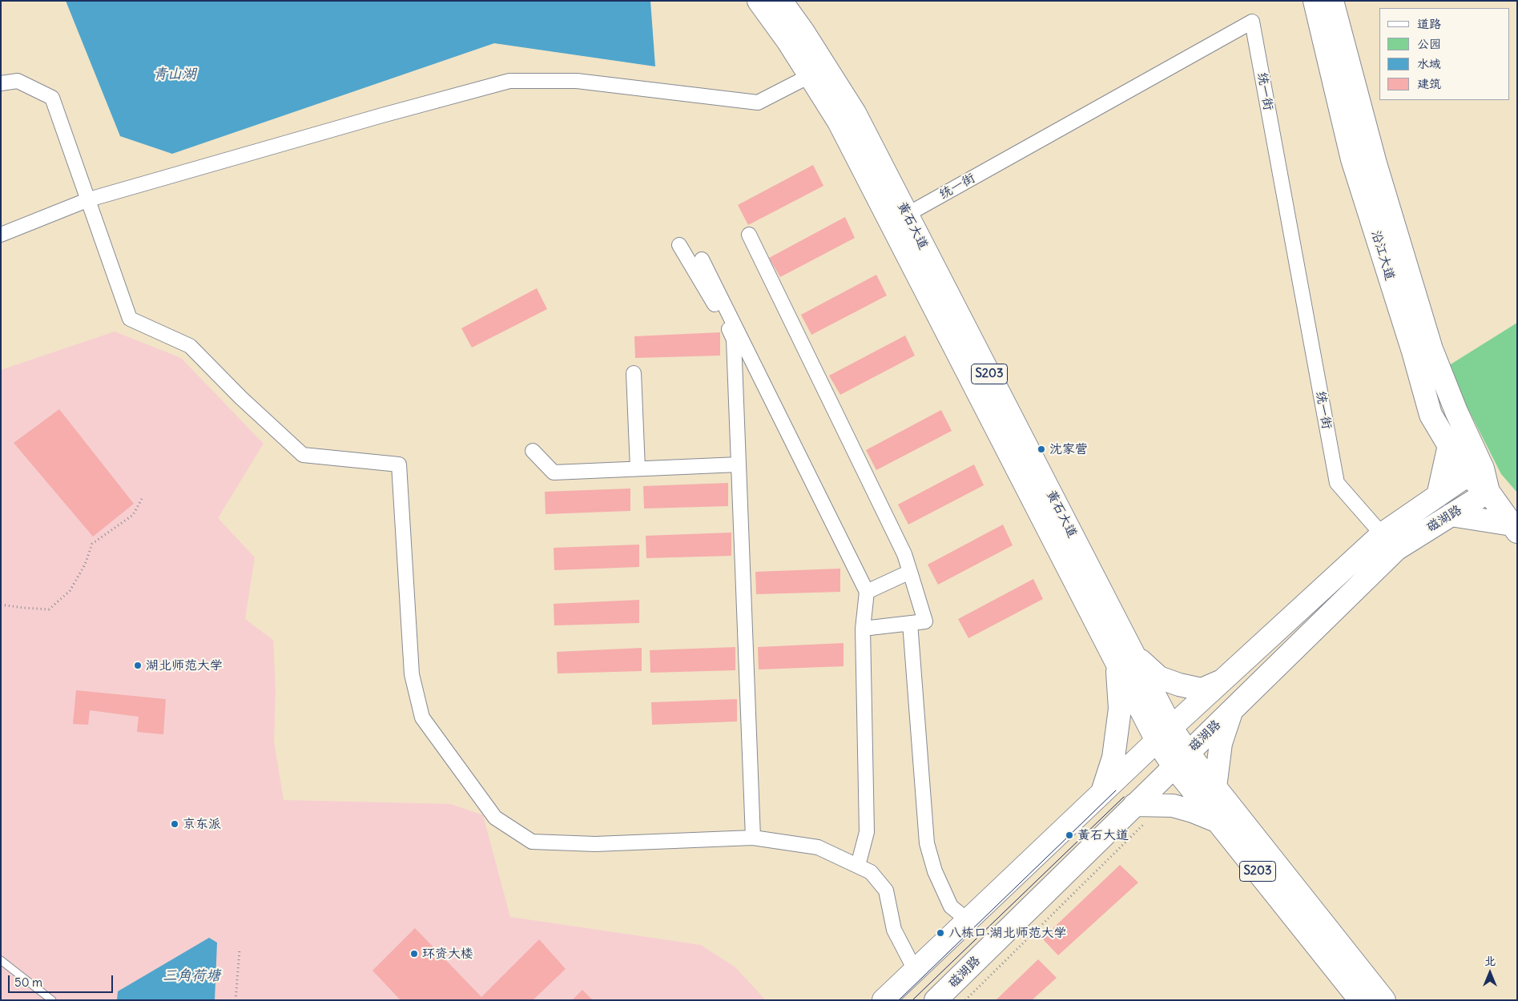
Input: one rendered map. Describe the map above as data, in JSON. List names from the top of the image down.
{
  "streets": {
    "main road": [
      "黄石大道",
      "沿江大道",
      "S203",
      "磁湖路"
    ],
    "street": ["统一街"]
  },
  "crossings": [
    ["统一街", "黄石大道"],
    ["统一街", "磁湖路"],
    ["黄石大道", "磁湖路"],
    ["沿江大道", "磁湖路"]
  ],
  "water": ["青山湖", "三角荷塘"],
  "places": [
    "沈家营",
    "湖北师范大学",
    "京东派",
    "黄石大道",
    "八栋口·湖北师范大学",
    "环资大楼"
  ],
  "legend": [
    "道路",
    "公园",
    "水域",
    "建筑"
  ],
  "scale_bar": "50 m",
  "north": "top"
}
